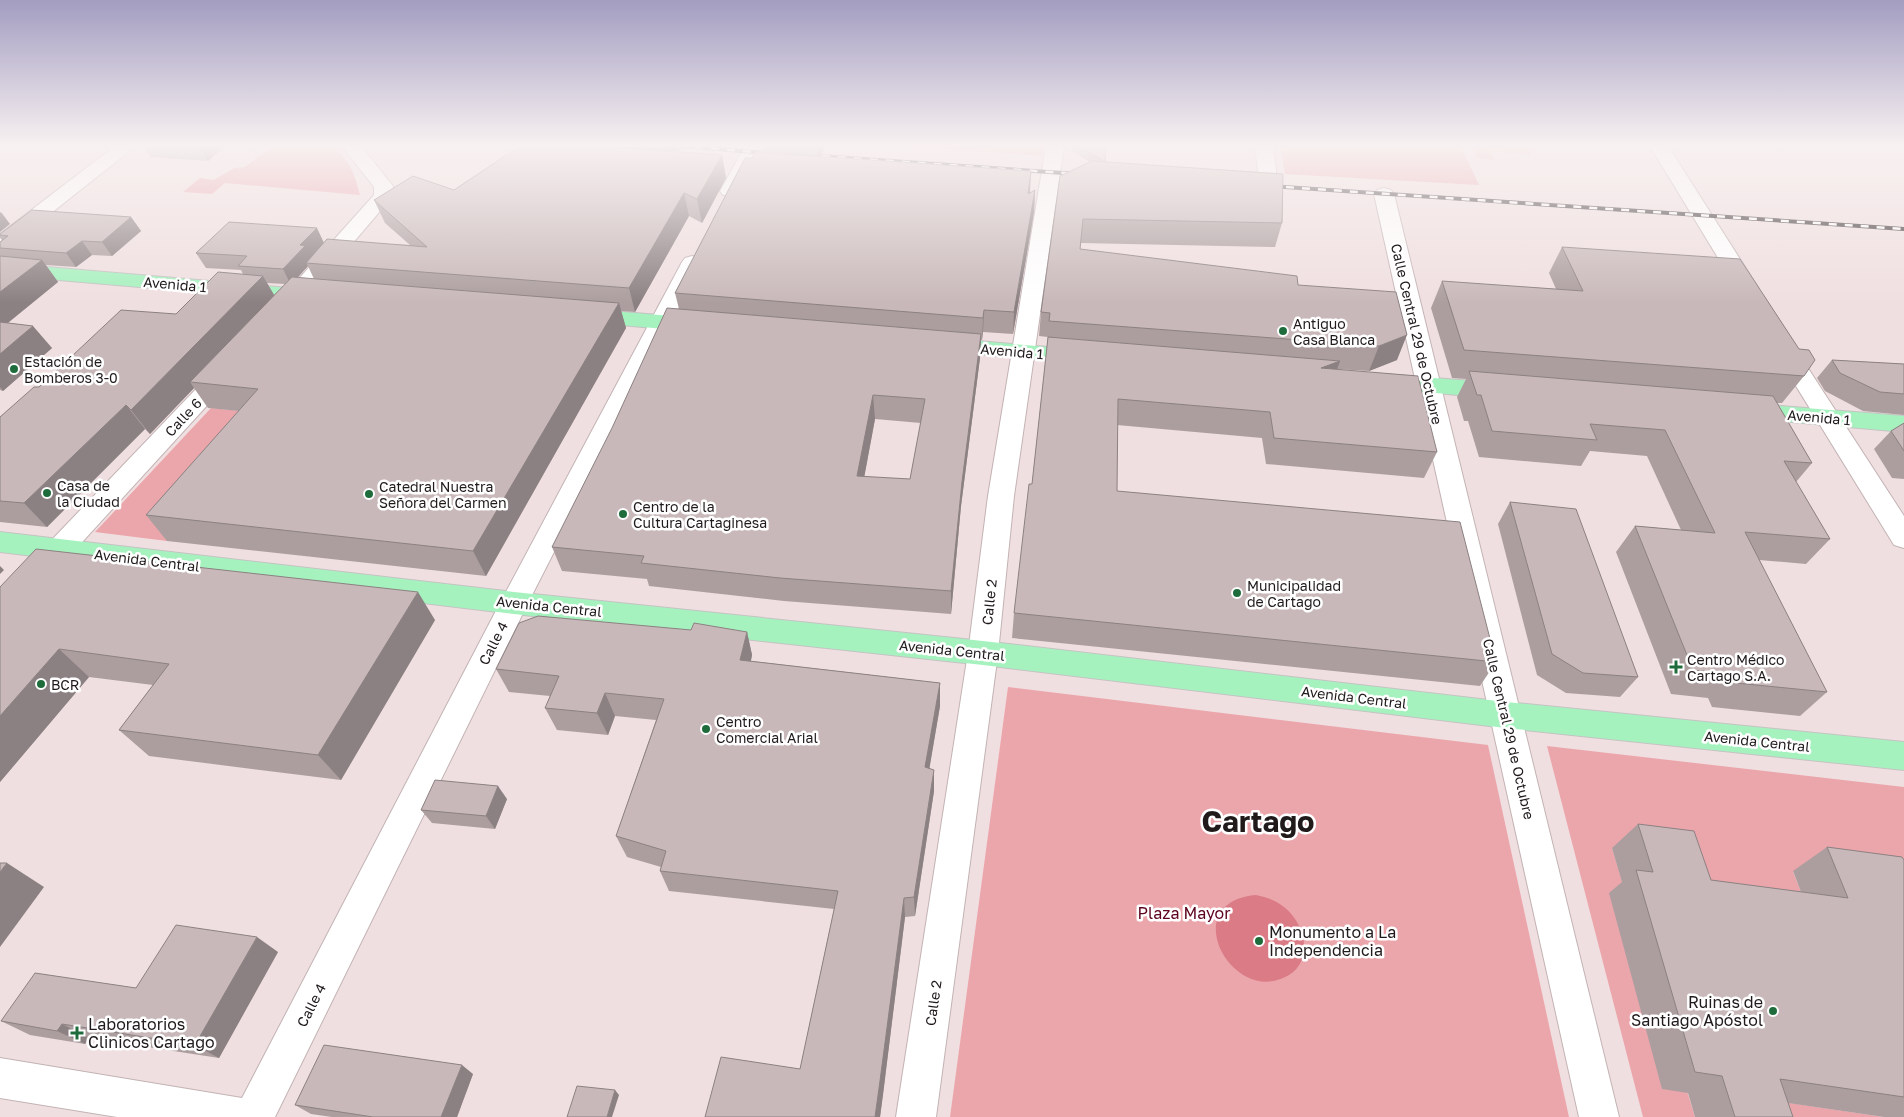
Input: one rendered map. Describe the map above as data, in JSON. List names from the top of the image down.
{
  "streets": {
    "main road": ["Avenida 1", "Avenida Central"],
    "street": [
      "Calle Central 29 de Octubre",
      "Calle 6",
      "Calle 2",
      "Calle 4"
    ]
  },
  "crossings": [
    ["Avenida 1", "Calle 2"],
    ["Calle Central 29 de Octubre", "Avenida Central"],
    ["Calle 6", "Avenida Central"],
    ["Avenida Central", "Calle 2"],
    ["Avenida Central", "Calle 4"]
  ],
  "districts": ["Cartago"],
  "parks": ["Plaza Mayor"],
  "places": {
    "other": [
      "Antiguo Casa Blanca",
      "Estación de Bomberos 3-0",
      "Casa de la Ciudad",
      "Catedral Nuestra Señora del Carmen",
      "Centro de la Cultura Cartaginesa",
      "Municipalidad de Cartago",
      "BCR",
      "Centro Comercial Arial",
      "Monumento a La Independencia",
      "Ruinas de Santiago Apóstol"
    ],
    "health": ["Centro Médico Cartago S.A.", "Laboratorios Clinicos Cartago"]
  }
}
